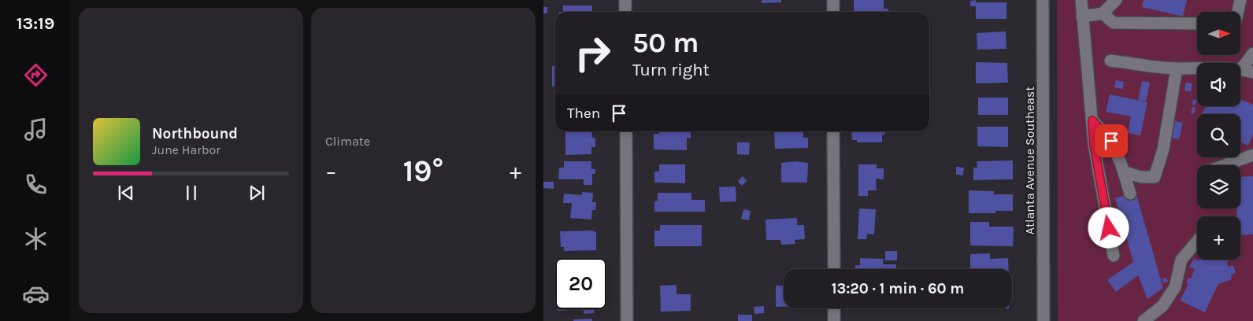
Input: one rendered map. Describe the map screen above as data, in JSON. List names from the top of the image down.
{
  "streets": {
    "street": ["Atlanta Avenue Southeast"]
  },
  "north": "right",
  "page": {
    "tabs": "13:19",
    "tile": "Climate",
    "map_buttons": "+",
    "turn": ["50 m", "Turn right"],
    "then": "Then",
    "song": ["Northbound", "June Harbor"],
    "heat": ["−", "19°", "+"],
    "limit": "20",
    "trip": "13:20 · 1 min · 60 m"
  }
}
